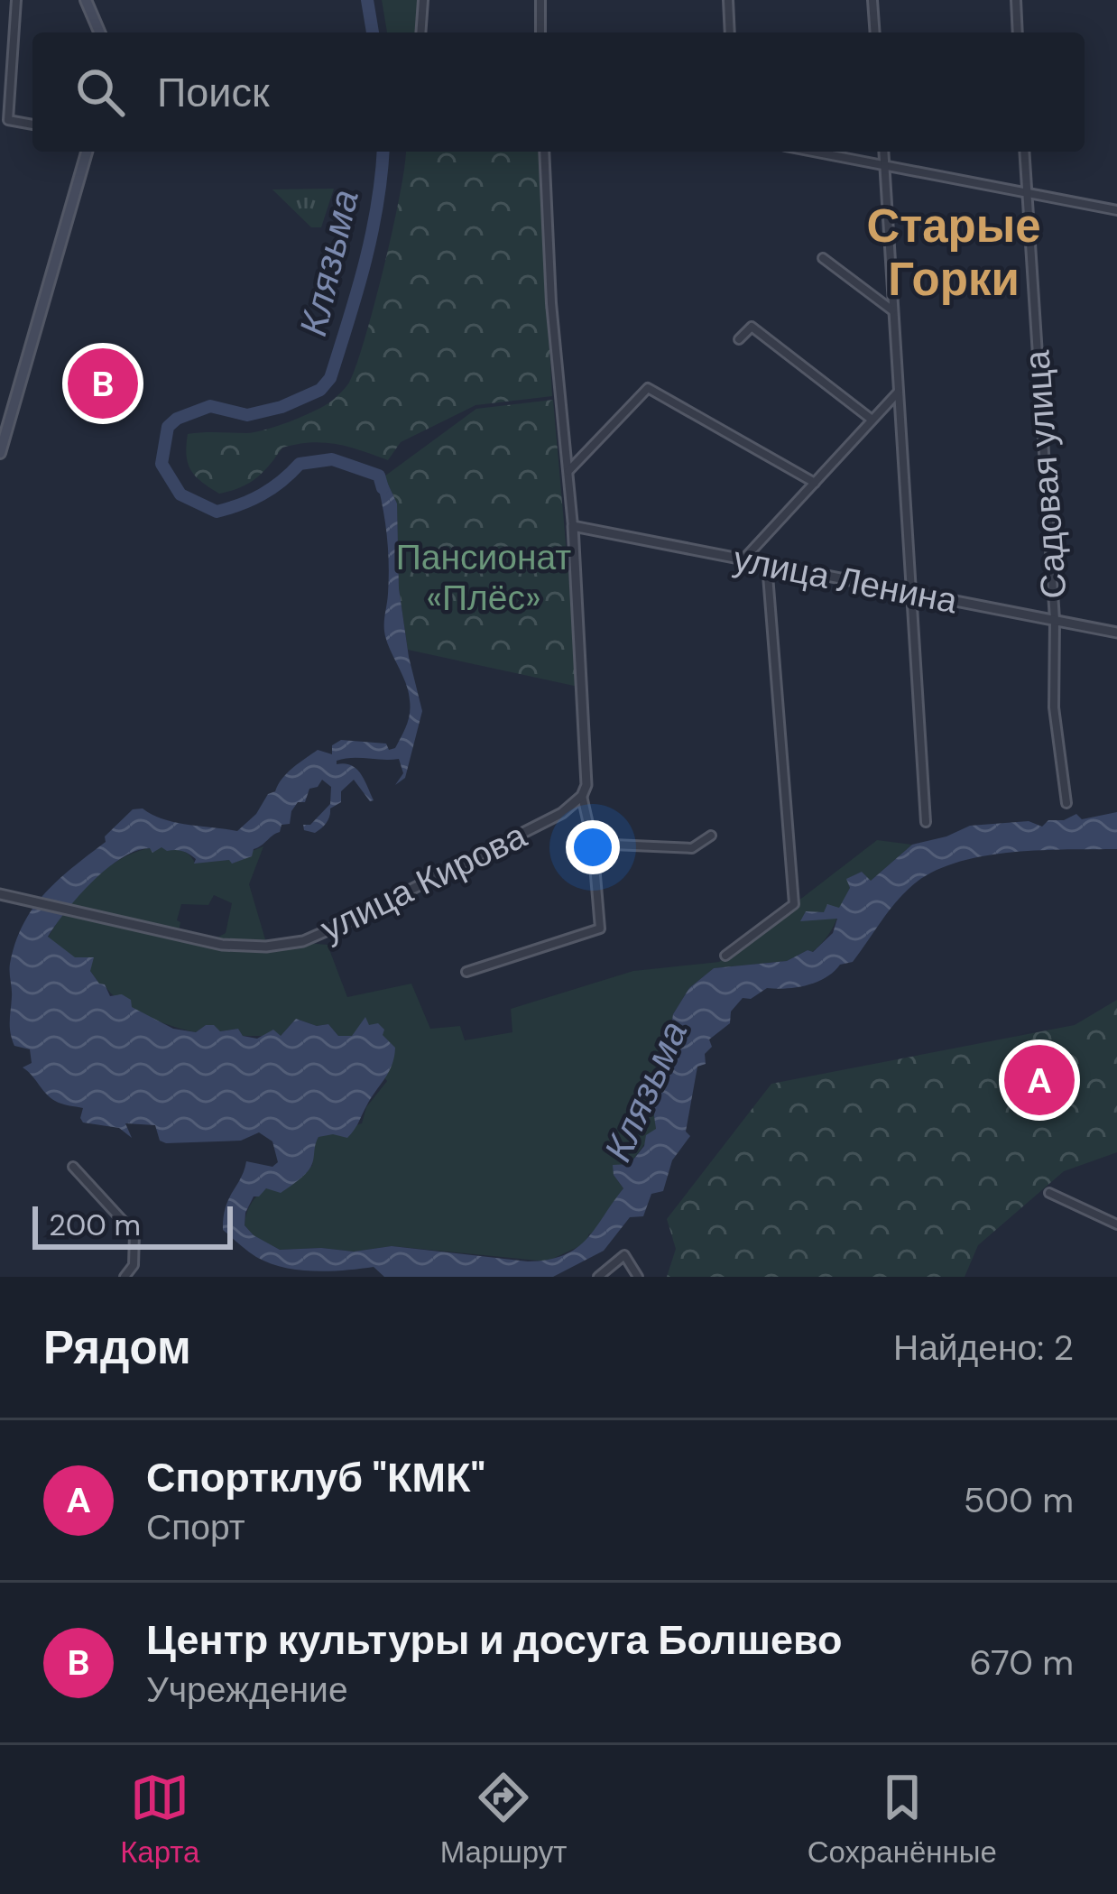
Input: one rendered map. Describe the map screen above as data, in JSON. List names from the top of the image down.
{
  "streets": {
    "street": ["Садовая улица", "улица Ленина", "улица Кирова"]
  },
  "crossings": [
    ["Садовая улица", "улица Ленина"]
  ],
  "districts": ["Старые Горки"],
  "water": ["Клязьма"],
  "parks": ["Пансионат «Плёс»"],
  "scale_bar": "200 m",
  "page": {
    "search": "Поиск",
    "pins": ["B", "A"],
    "scale": "200 m",
    "heading": ["Рядом", "Найдено: 2"],
    "list": [
      {
        "mark": "A",
        "name": "Спортклуб \"КМК\"",
        "note": "Спорт",
        "value": "500 m"
      },
      {
        "mark": "B",
        "name": "Центр культуры и досуга Болшево",
        "note": "Учреждение",
        "value": "670 m"
      }
    ],
    "nav": ["Карта", "Маршрут", "Сохранённые"]
  }
}
